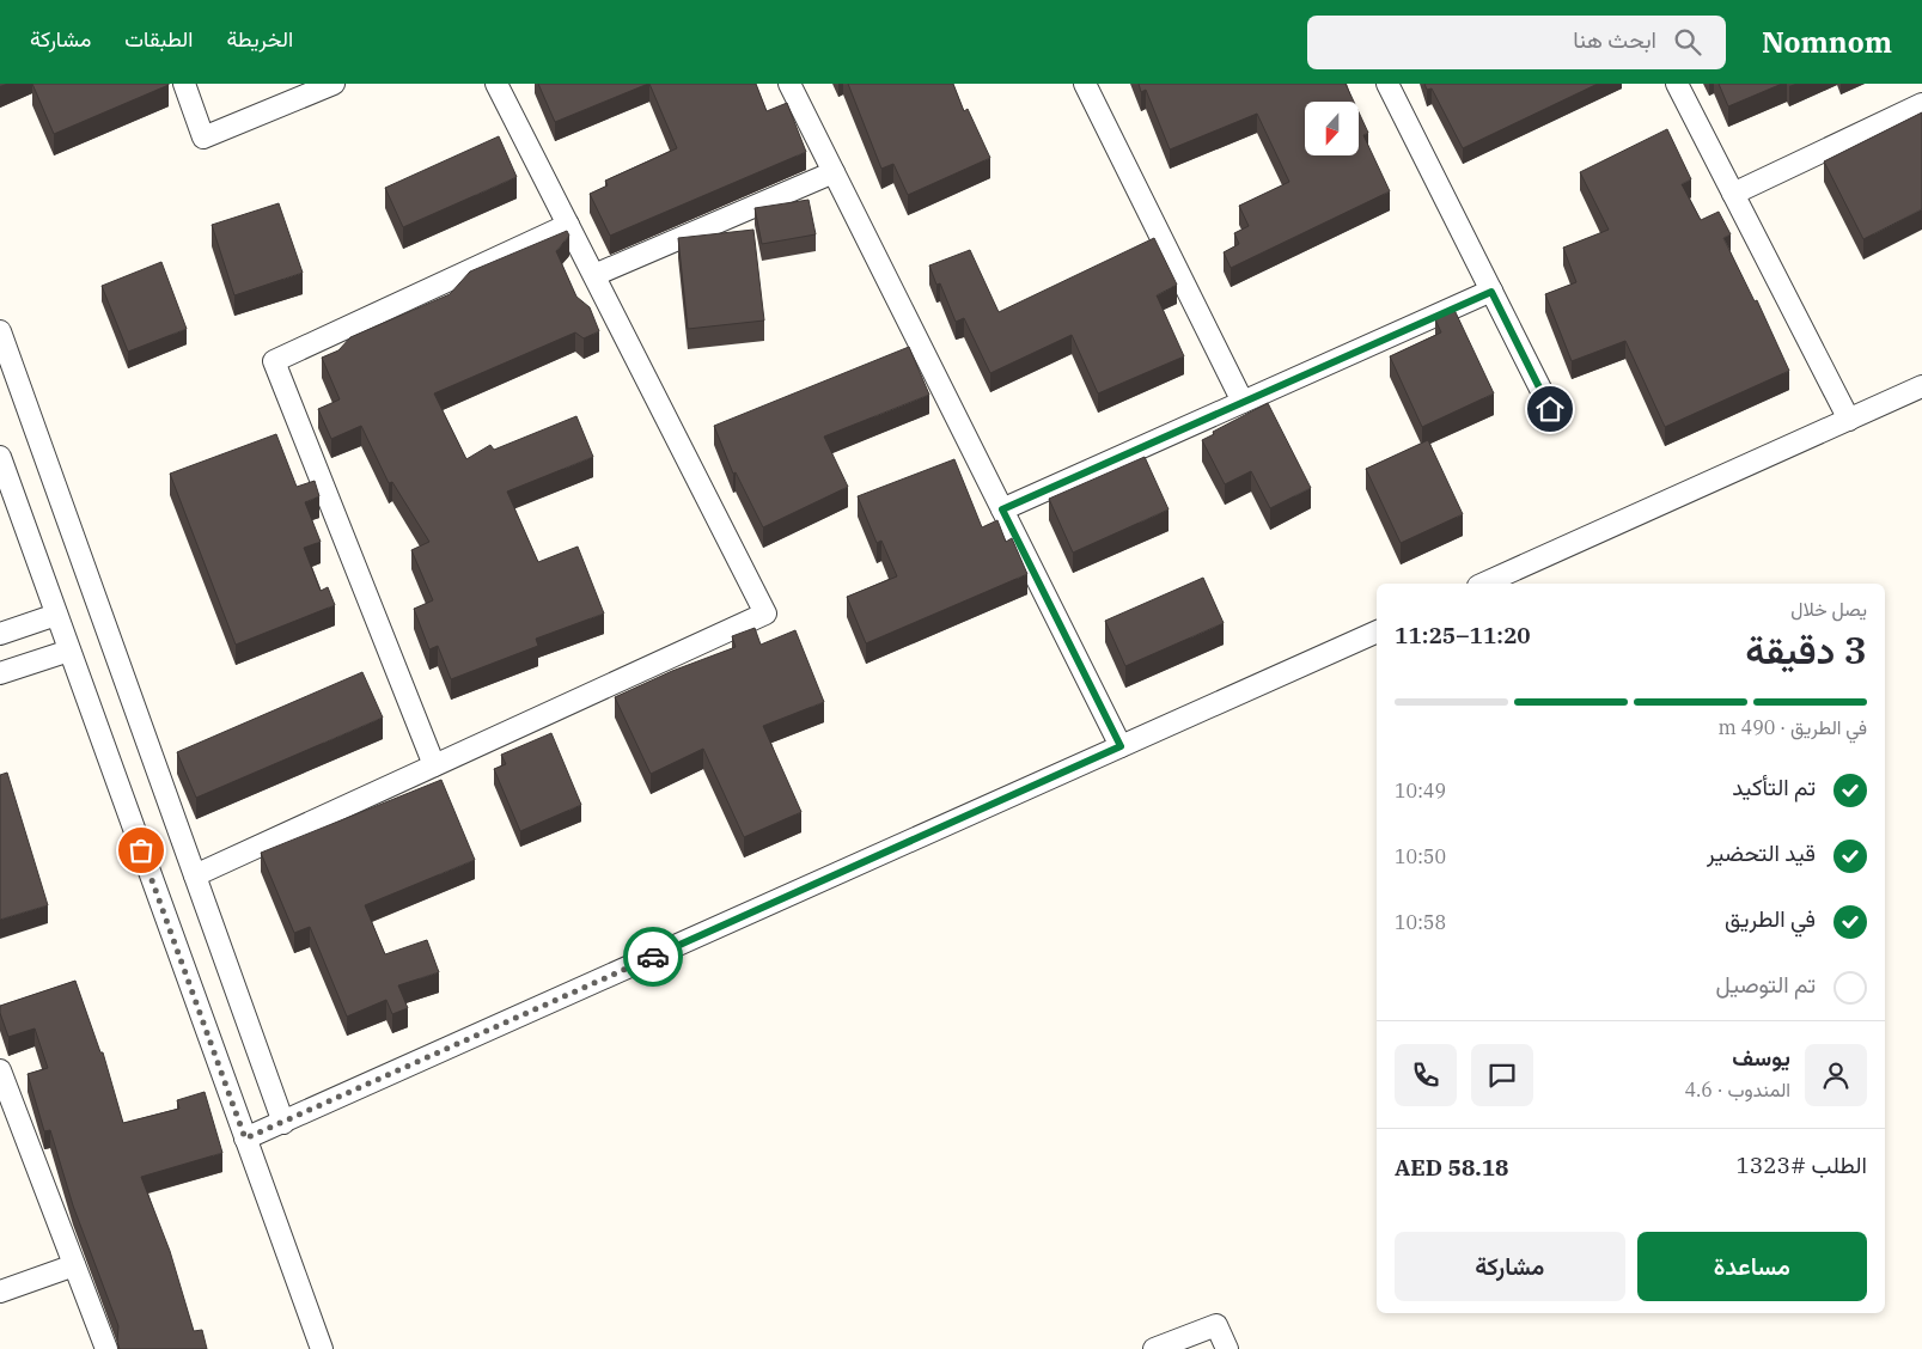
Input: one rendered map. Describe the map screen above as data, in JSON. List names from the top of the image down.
{
  "north": "bottom",
  "page": {
    "header": "Nomnom",
    "search": "ابحث هنا",
    "nav": ["الخريطة", "الطبقات", "مشاركة"],
    "heading": ["3 دقيقة", "يصل خلال", "11:20–11:25"],
    "panel": [
      "يوسف",
      "المندوب · 4.6",
      "الطلب #1323",
      "AED 58.18"
    ],
    "bar": "في الطريق · 490 m",
    "list": [
      ["تم التأكيد", "10:49"],
      ["قيد التحضير", "10:50"],
      ["في الطريق", "10:58"],
      "تم التوصيل"
    ],
    "buttons": ["مساعدة", "مشاركة"]
  }
}
